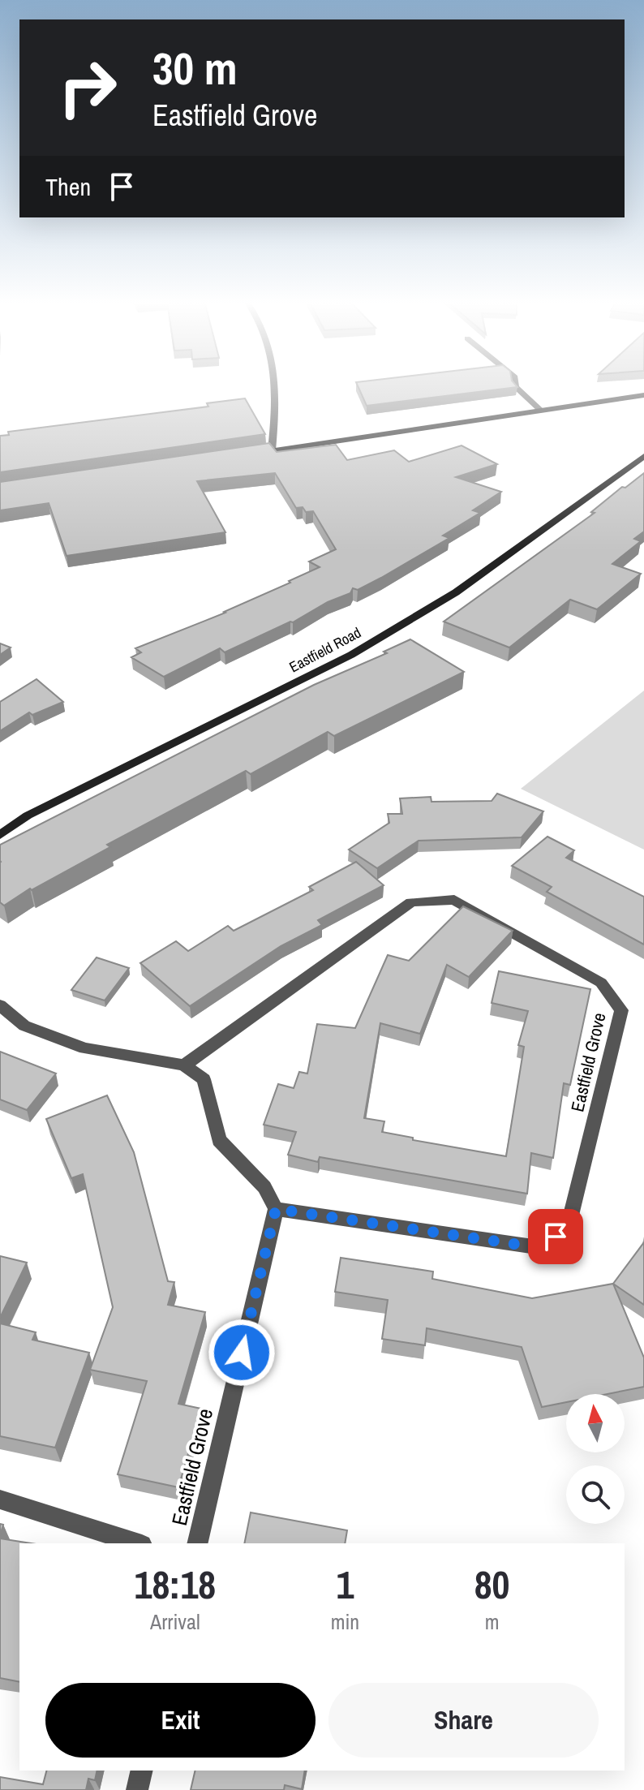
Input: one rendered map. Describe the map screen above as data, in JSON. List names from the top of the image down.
{
  "streets": {
    "street": ["Eastfield Road", "Eastfield Grove"]
  },
  "north": "top",
  "page": {
    "turn": ["30 m", "Eastfield Grove"],
    "then": "Then",
    "eta": [
      "18:18",
      "Arrival",
      "1",
      "min",
      "80",
      "m"
    ],
    "buttons": ["Exit", "Share"]
  }
}
